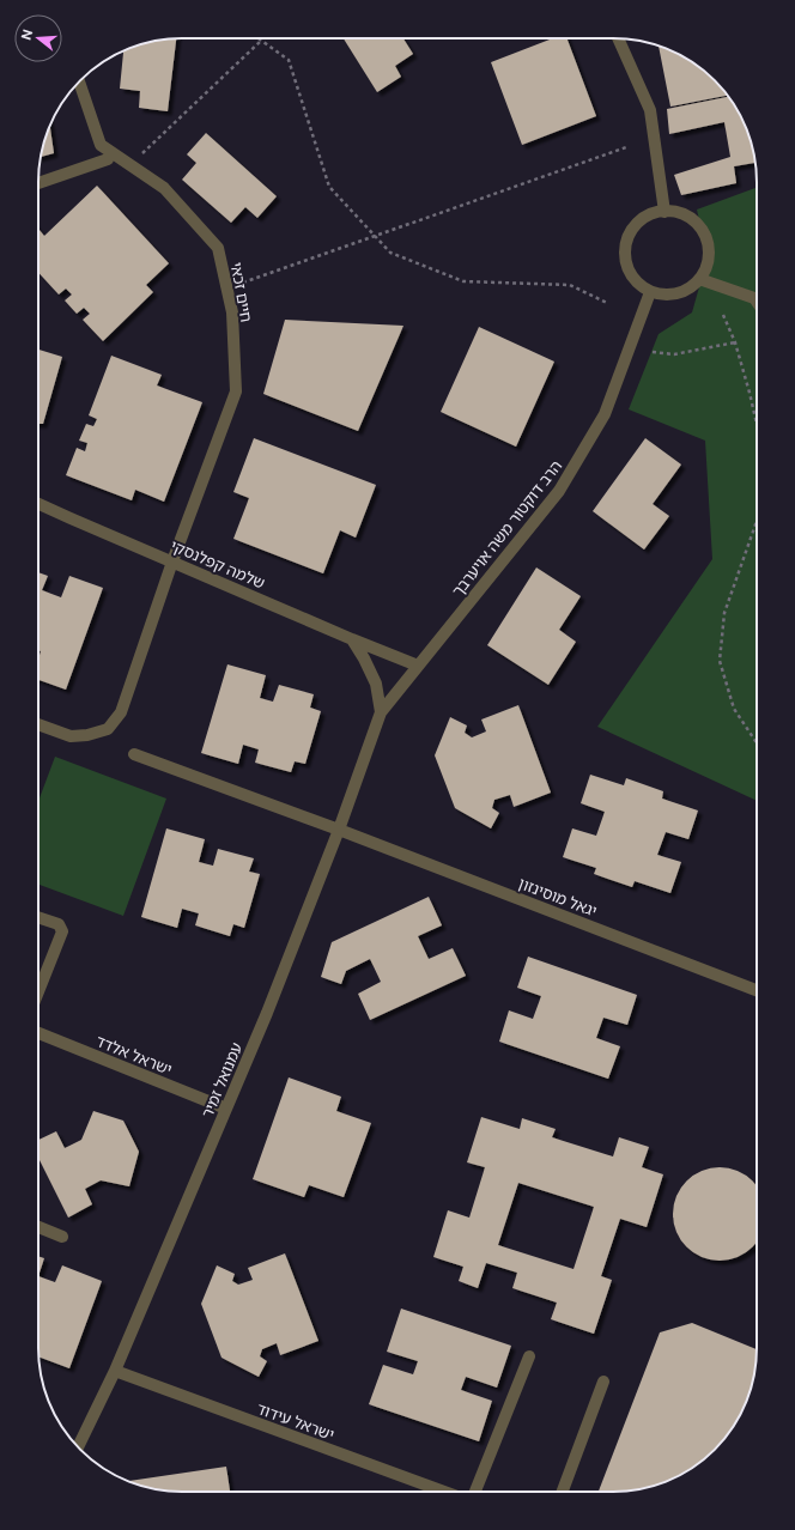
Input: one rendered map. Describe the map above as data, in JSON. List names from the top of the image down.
{
  "streets": {
    "street": [
      "חיים זכאי",
      "הרב דוקטור משה אויערבך",
      "שלמה קפלנסקי",
      "יגאל מוסינזון",
      "ישראל אלדד",
      "עמנואל זמיר",
      "ישראל עידוד"
    ]
  },
  "crossings": [
    ["חיים זכאי", "שלמה קפלנסקי"],
    ["הרב דוקטור משה אויערבך", "שלמה קפלנסקי"],
    ["הרב דוקטור משה אויערבך", "עמנואל זמיר"],
    ["יגאל מוסינזון", "עמנואל זמיר"],
    ["ישראל אלדד", "עמנואל זמיר"],
    ["עמנואל זמיר", "ישראל עידוד"]
  ],
  "north": "left"
}
